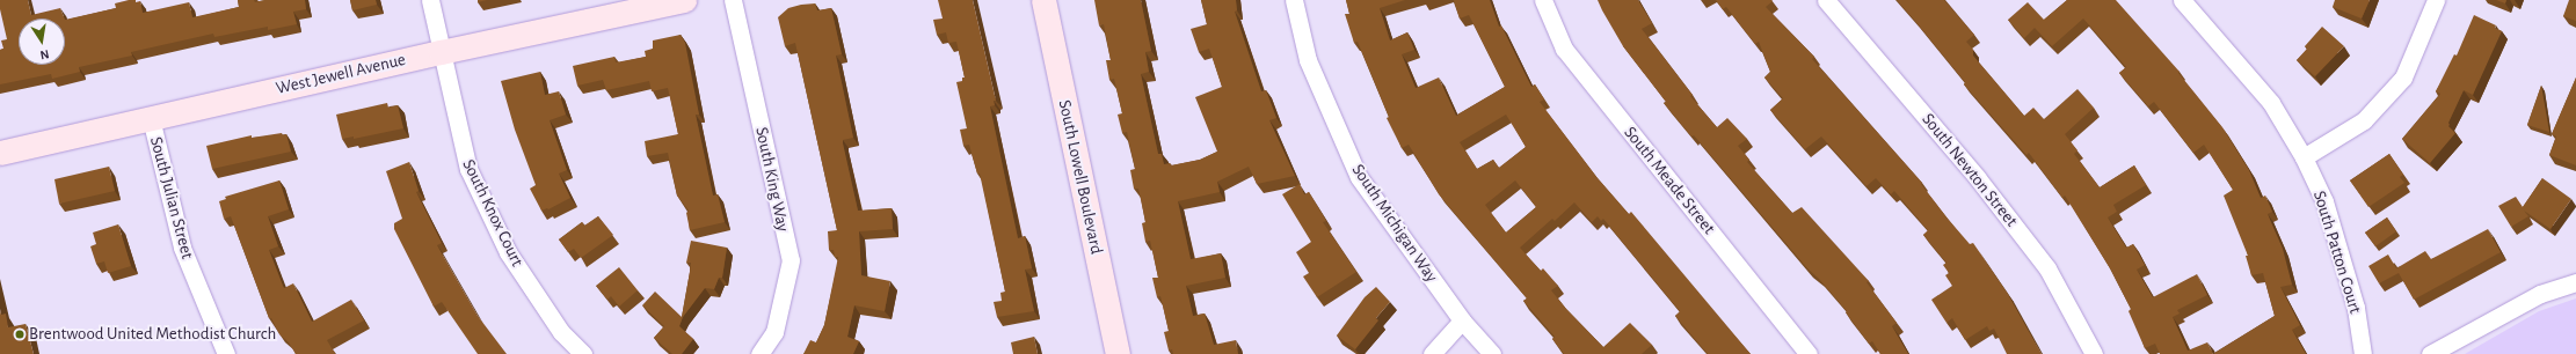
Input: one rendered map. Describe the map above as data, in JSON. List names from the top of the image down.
{
  "streets": {
    "main road": ["West Jewell Avenue", "South Lowell Boulevard"],
    "street": [
      "South Newton Street",
      "South King Way",
      "South Meade Street",
      "South Julian Street",
      "South Knox Court",
      "South Michigan Way",
      "South Patton Court"
    ]
  },
  "crossings": [
    ["West Jewell Avenue", "South Julian Street"],
    ["West Jewell Avenue", "South Knox Court"]
  ],
  "places": ["Brentwood United Methodist Church"],
  "north": "bottom"
}
